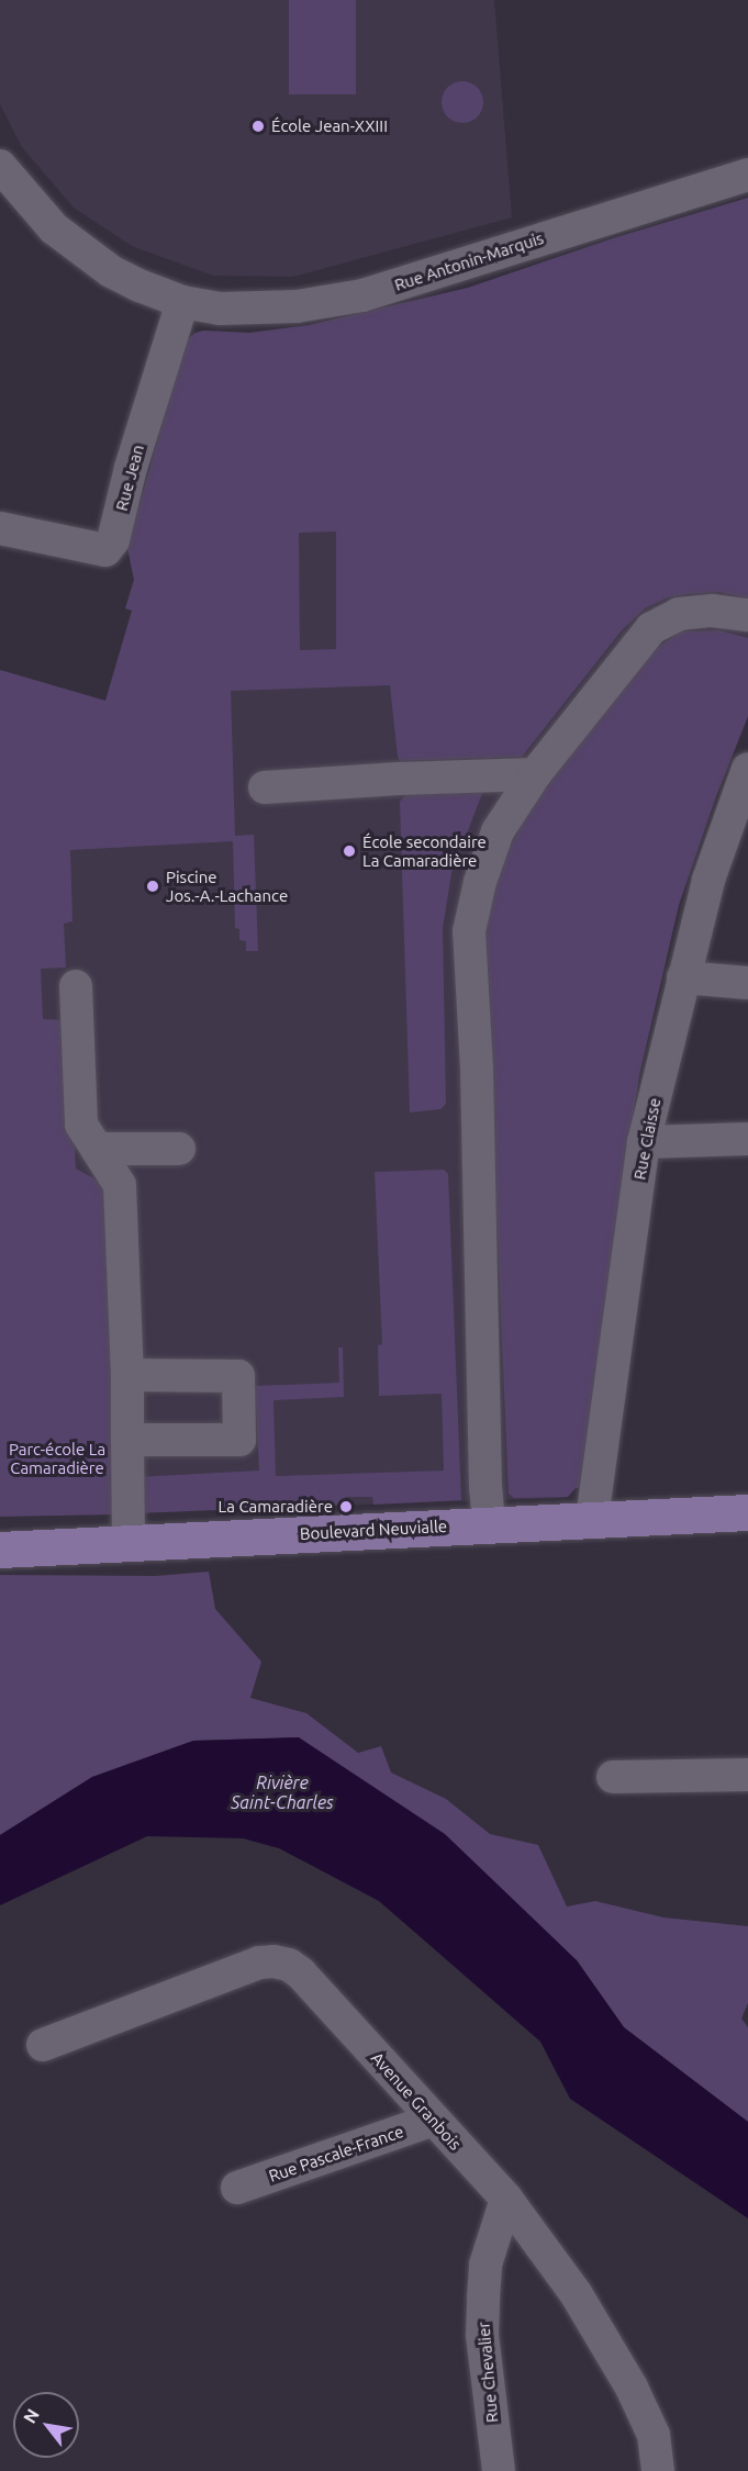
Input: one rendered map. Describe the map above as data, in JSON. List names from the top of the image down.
{
  "streets": {
    "main road": ["Boulevard Neuvialle"],
    "street": [
      "Rue Antonin-Marquis",
      "Rue Jean",
      "Rue Claisse",
      "Avenue Granbois",
      "Rue Pascale-France",
      "Rue Chevalier"
    ]
  },
  "crossings": [
    ["Rue Antonin-Marquis", "Rue Jean"],
    ["Rue Claisse", "Boulevard Neuvialle"],
    ["Avenue Granbois", "Rue Pascale-France"],
    ["Avenue Granbois", "Rue Chevalier"]
  ],
  "water": ["Rivière Saint-Charles"],
  "parks": ["Parc-école La Camaradière"],
  "places": [
    "École Jean-XXIII",
    "École secondaire La Camaradière",
    "Piscine Jos.-A.-Lachance",
    "La Camaradière"
  ],
  "north": "top left"
}
